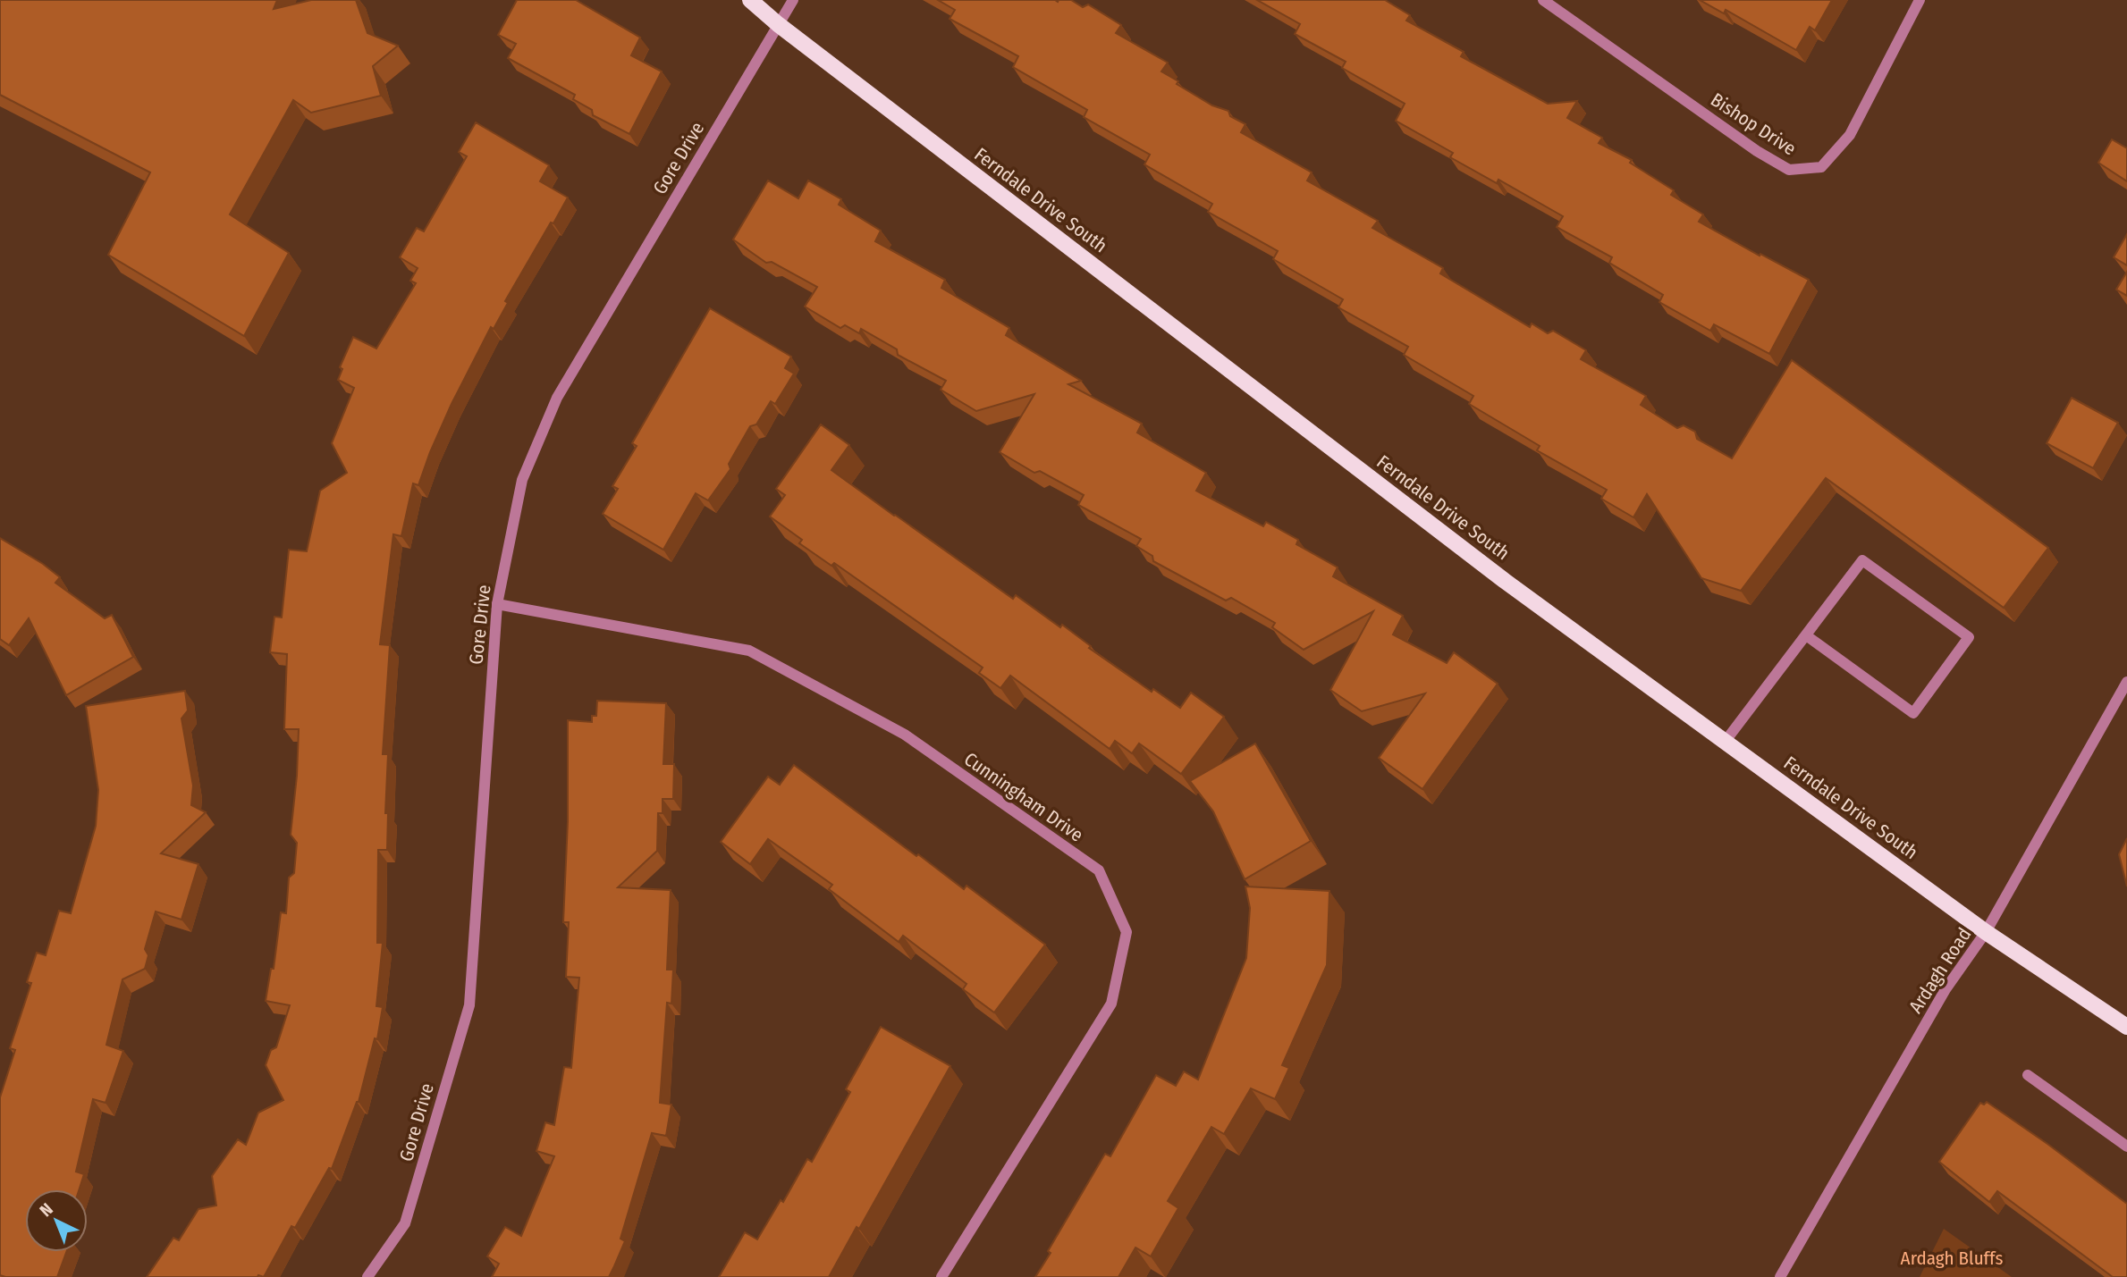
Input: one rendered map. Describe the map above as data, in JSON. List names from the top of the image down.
{
  "streets": {
    "main road": ["Ferndale Drive South"],
    "street": [
      "Bishop Drive",
      "Gore Drive",
      "Cunningham Drive",
      "Ardagh Road"
    ]
  },
  "crossings": [
    ["Gore Drive", "Ferndale Drive South"],
    ["Gore Drive", "Cunningham Drive"],
    ["Ferndale Drive South", "Ardagh Road"]
  ],
  "parks": ["Ardagh Bluffs"],
  "north": "top left"
}
